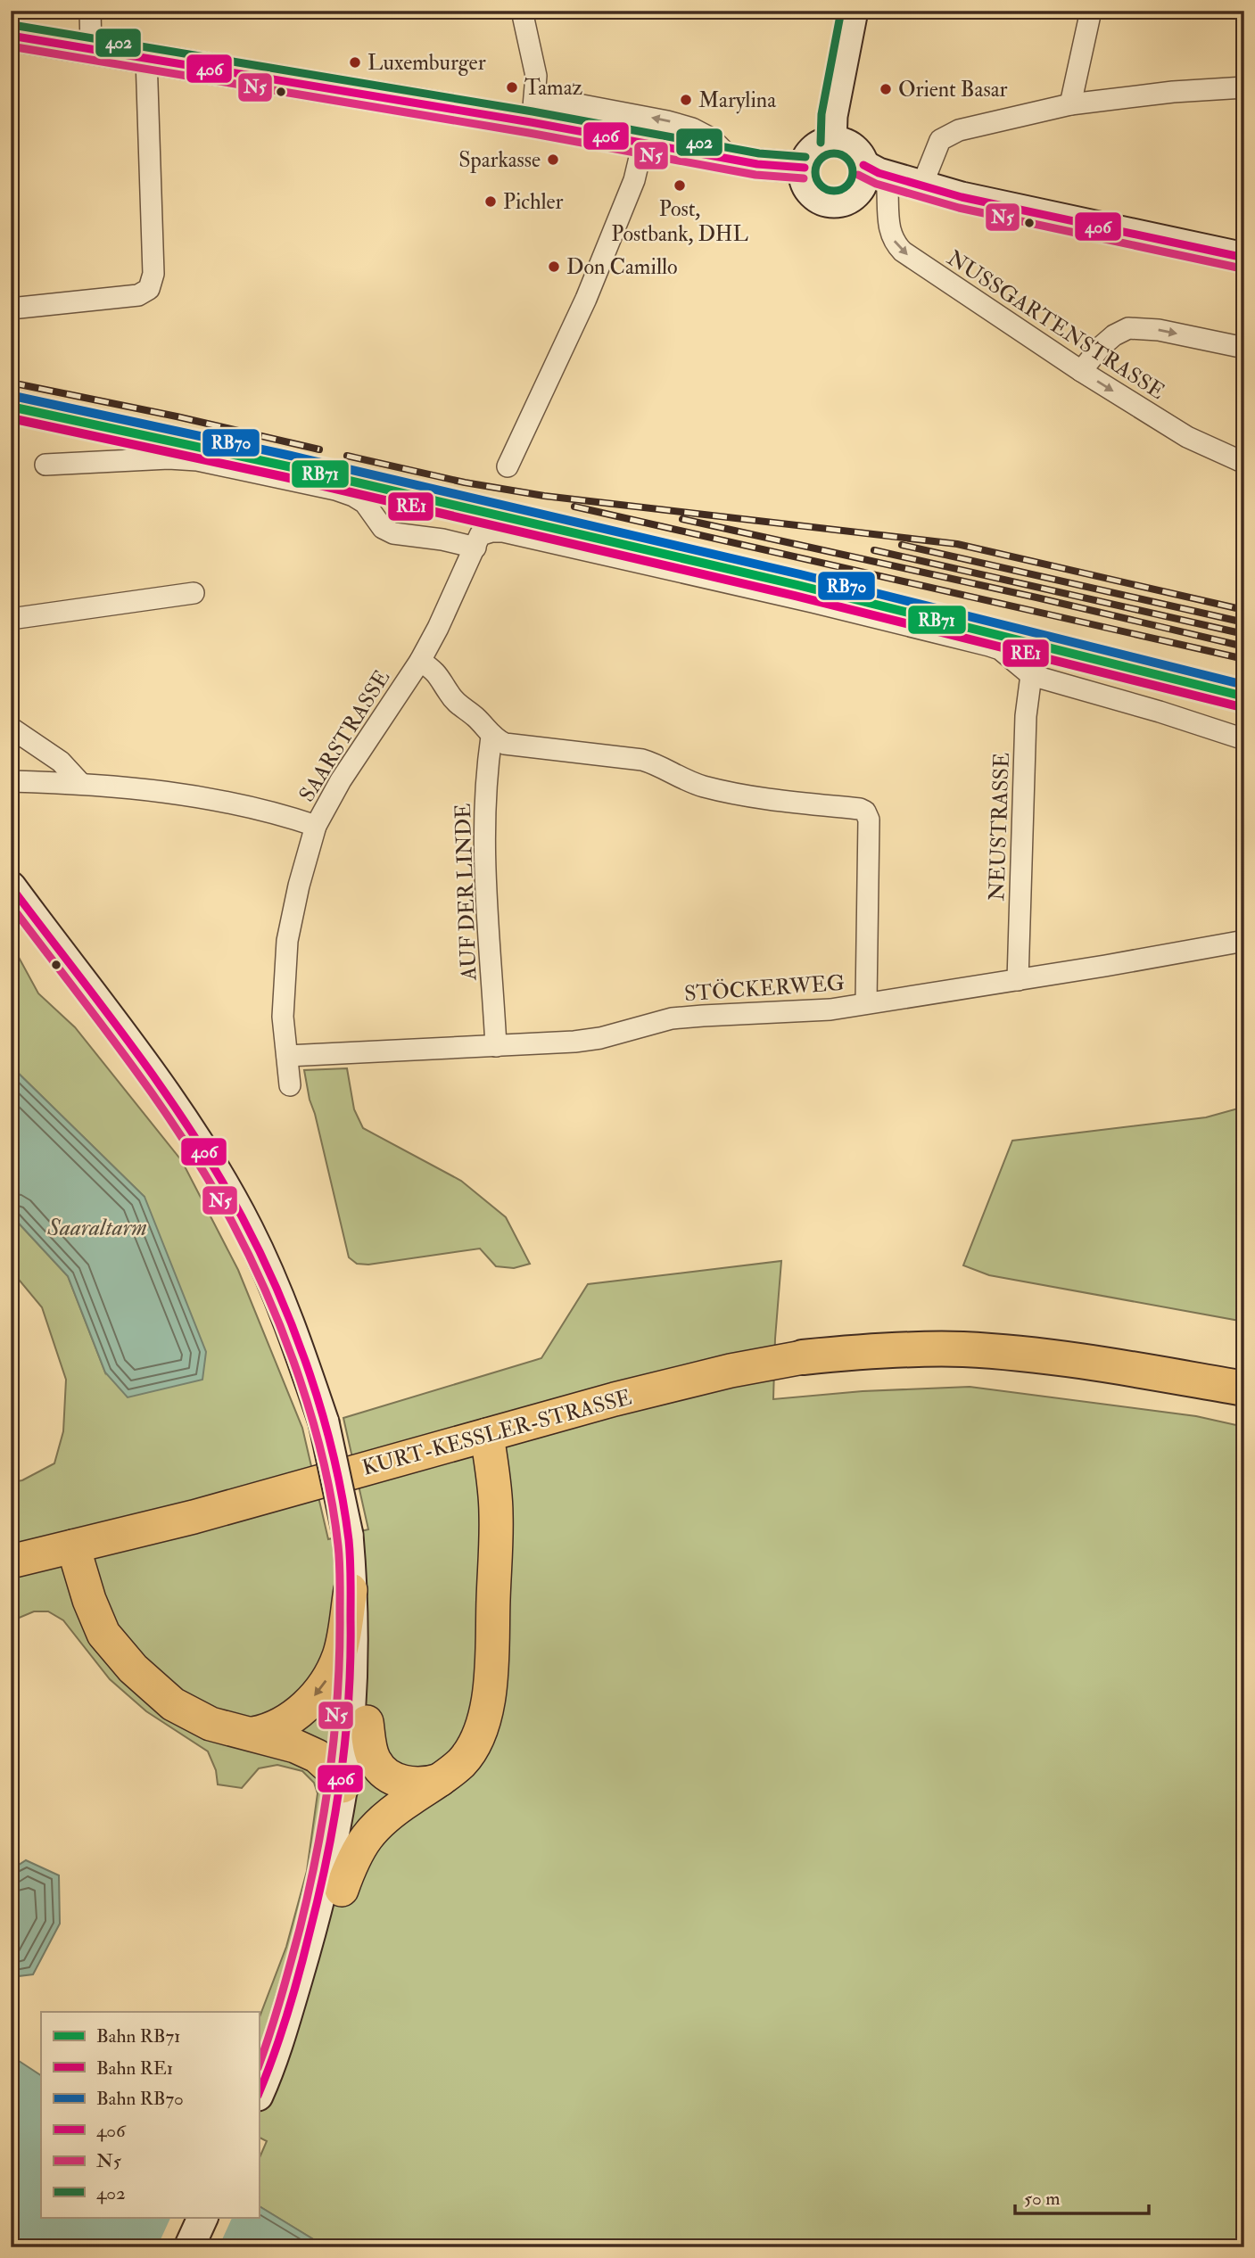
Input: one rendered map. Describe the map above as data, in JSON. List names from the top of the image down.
{
  "streets": {
    "main road": ["KURT-KESSLER-STRASSE"],
    "street": [
      "NUSSGARTENSTRASSE",
      "SAARSTRASSE",
      "NEUSTRASSE",
      "AUF DER LINDE",
      "STÖCKERWEG"
    ]
  },
  "crossings": [
    ["SAARSTRASSE", "STÖCKERWEG"],
    ["NEUSTRASSE", "STÖCKERWEG"],
    ["AUF DER LINDE", "STÖCKERWEG"]
  ],
  "one_way": ["NUSSGARTENSTRASSE"],
  "water": ["Saaraltarm"],
  "places": [
    "Luxemburger",
    "Tamaz",
    "Orient Basar",
    "Marylina",
    "Sparkasse",
    "Post, Postbank, DHL",
    "Pichler",
    "Don Camillo"
  ],
  "lines": [
    "transit line 402",
    "transit line 406",
    "transit line N5",
    "rail line RB70",
    "rail line RB71",
    "rail line RE1"
  ],
  "legend": [
    "Bahn RB71",
    "Bahn RE1",
    "Bahn RB70",
    "406",
    "N5",
    "402"
  ],
  "scale_bar": "50 m"
}
